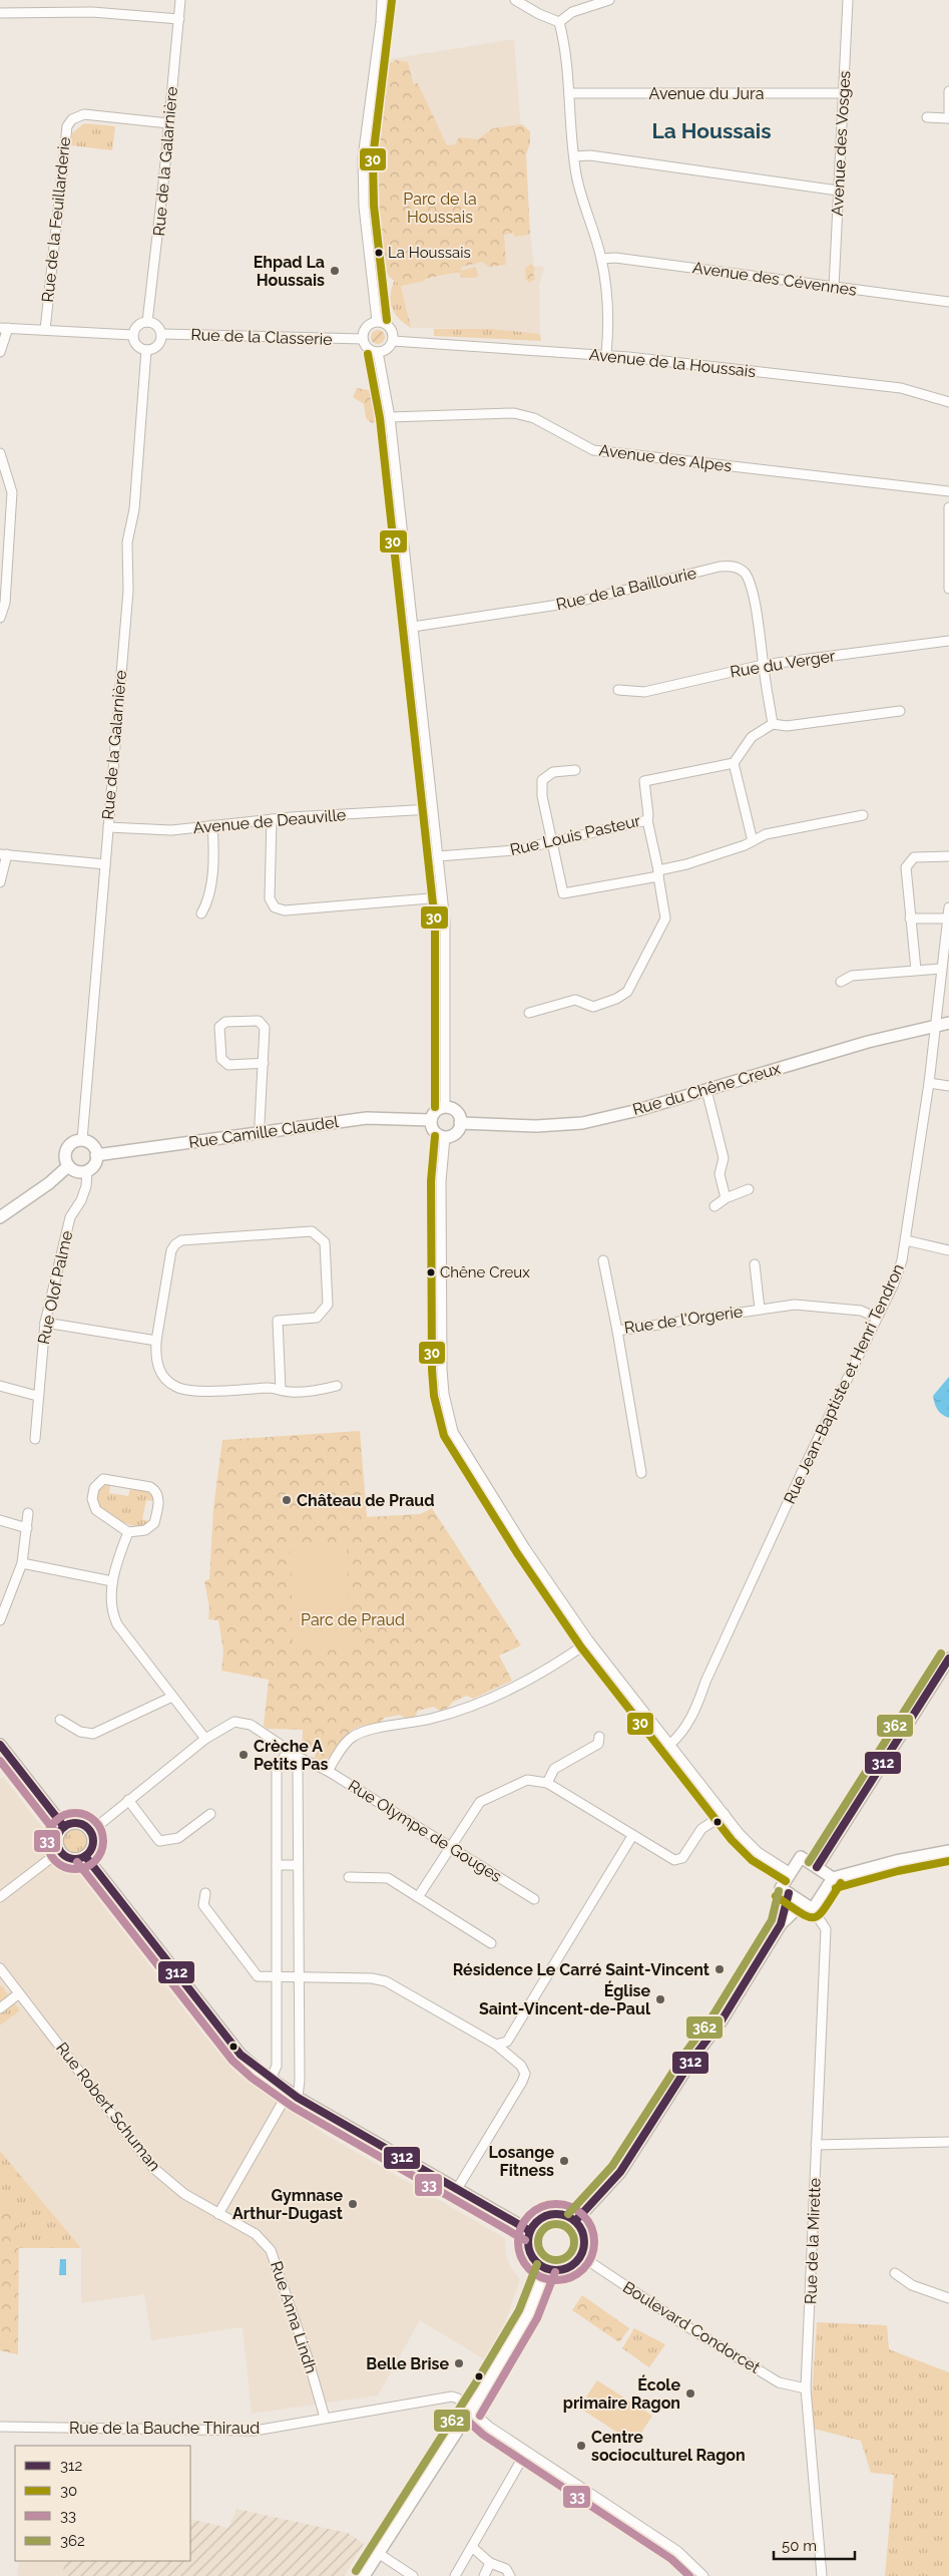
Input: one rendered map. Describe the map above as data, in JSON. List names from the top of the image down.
{
  "streets": {
    "street": [
      "Avenue du Jura",
      "Avenue des Vosges",
      "Rue de la Galarnière",
      "Rue de la Feuillarderie",
      "Avenue des Cévennes",
      "Rue de la Classerie",
      "Avenue de la Houssais",
      "Avenue des Alpes",
      "Rue de la Baillourie",
      "Rue du Verger",
      "Avenue de Deauville",
      "Rue Louis Pasteur",
      "Rue du Chêne Creux",
      "Rue Camille Claudel",
      "Rue Olof Palme",
      "Rue de l'Orgerie",
      "Rue Jean-Baptiste et Henri Tendron",
      "Rue Olympe de Gouges",
      "Rue Robert Schuman",
      "Rue de la Mirette",
      "Rue Anna Lindh",
      "Boulevard Condorcet",
      "Rue de la Bauche Thiraud"
    ]
  },
  "crossings": [
    ["Avenue du Jura", "Avenue des Vosges"],
    ["Avenue des Vosges", "Avenue des Cévennes"],
    ["Rue de la Galarnière", "Rue de la Feuillarderie"],
    ["Rue de la Galarnière", "Rue de la Classerie"],
    ["Rue de la Galarnière", "Avenue de Deauville"],
    ["Rue de la Galarnière", "Rue Camille Claudel"],
    ["Rue de la Galarnière", "Rue Olof Palme"],
    ["Rue de la Classerie", "Avenue de la Houssais"],
    ["Rue de la Baillourie", "Rue du Verger"],
    ["Rue du Chêne Creux", "Rue Camille Claudel"],
    ["Rue du Chêne Creux", "Rue Jean-Baptiste et Henri Tendron"],
    ["Rue Camille Claudel", "Rue Olof Palme"],
    ["Rue de l'Orgerie", "Rue Jean-Baptiste et Henri Tendron"],
    ["Rue Robert Schuman", "Rue Anna Lindh"],
    ["Rue de la Mirette", "Boulevard Condorcet"],
    ["Rue Anna Lindh", "Rue de la Bauche Thiraud"]
  ],
  "districts": ["La Houssais"],
  "parks": ["Parc de la Houssais", "Parc de Praud"],
  "places": [
    "La Houssais",
    "Ehpad La Houssais",
    "Chêne Creux",
    "Château de Praud",
    "Crèche A Petits Pas",
    "Résidence Le Carré Saint-Vincent",
    "Église Saint-Vincent-de-Paul",
    "Losange Fitness",
    "Gymnase Arthur-Dugast",
    "Belle Brise",
    "École primaire Ragon",
    "Centre socioculturel Ragon"
  ],
  "lines": [
    "transit line 30",
    "transit line 362",
    "transit line 312",
    "transit line 33"
  ],
  "legend": [
    "312",
    "30",
    "33",
    "362"
  ],
  "scale_bar": "50 m"
}
